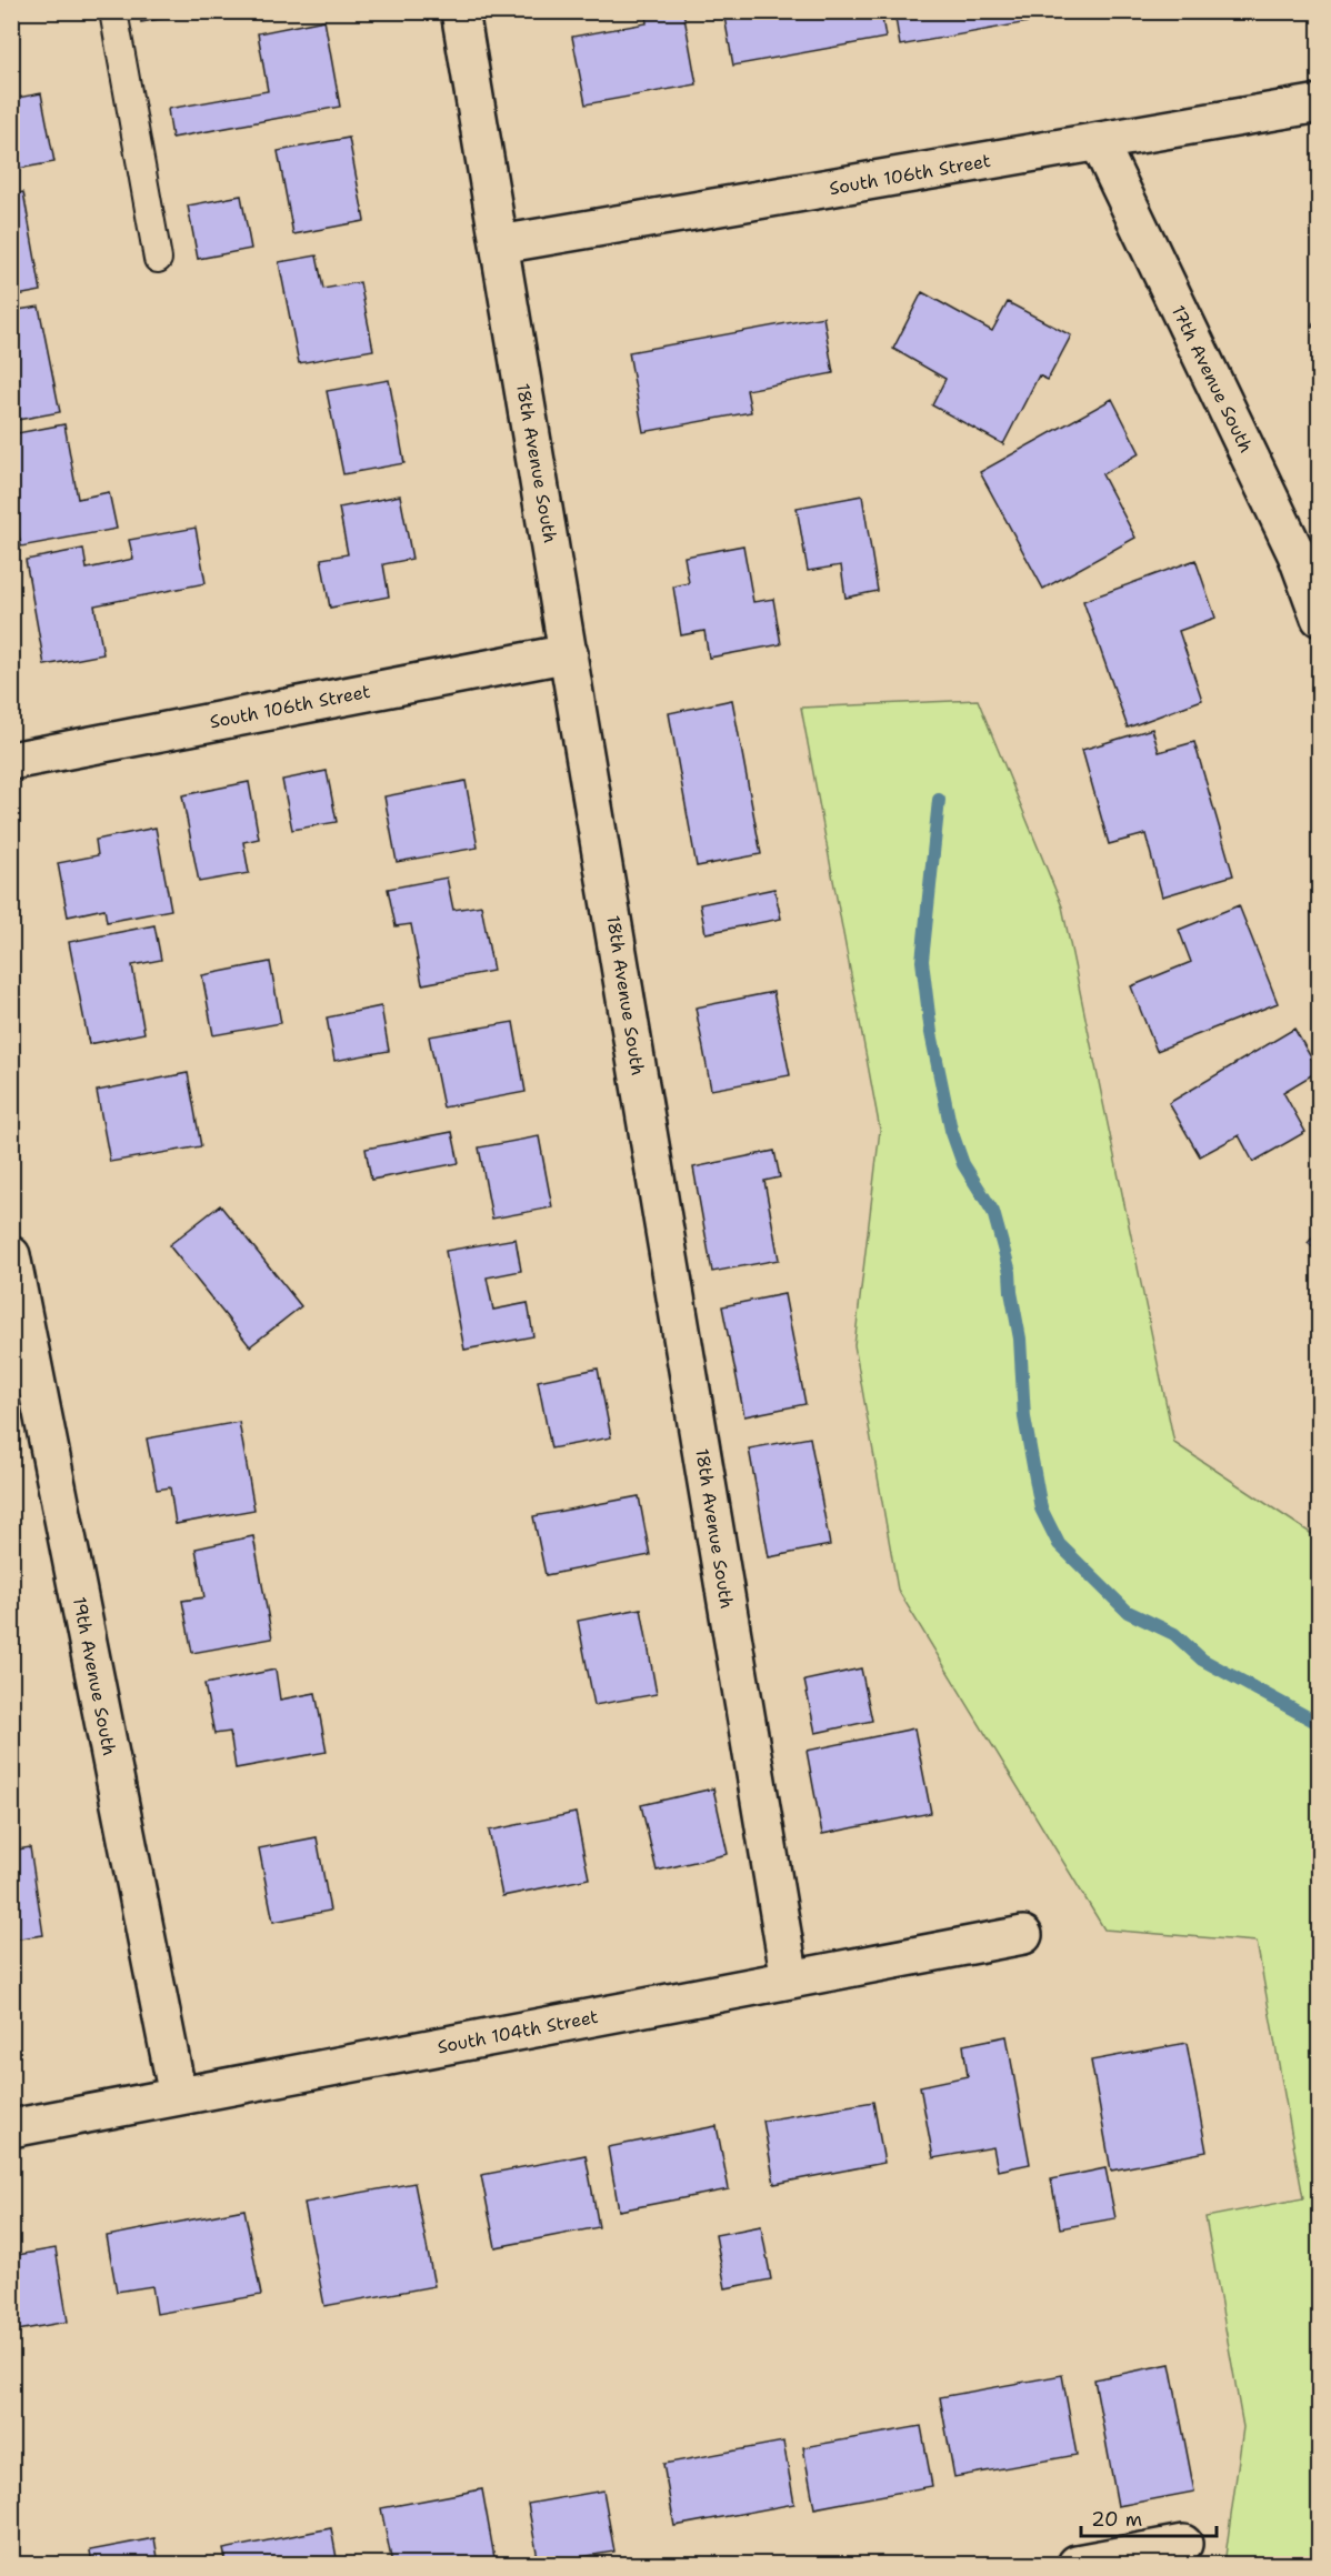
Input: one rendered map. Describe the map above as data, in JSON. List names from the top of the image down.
{
  "streets": {
    "street": [
      "South 106th Street",
      "17th Avenue South",
      "18th Avenue South",
      "19th Avenue South",
      "South 104th Street"
    ]
  },
  "crossings": [
    ["South 106th Street", "17th Avenue South"],
    ["South 106th Street", "18th Avenue South"],
    ["18th Avenue South", "South 104th Street"],
    ["19th Avenue South", "South 104th Street"]
  ],
  "scale_bar": "20 m"
}
